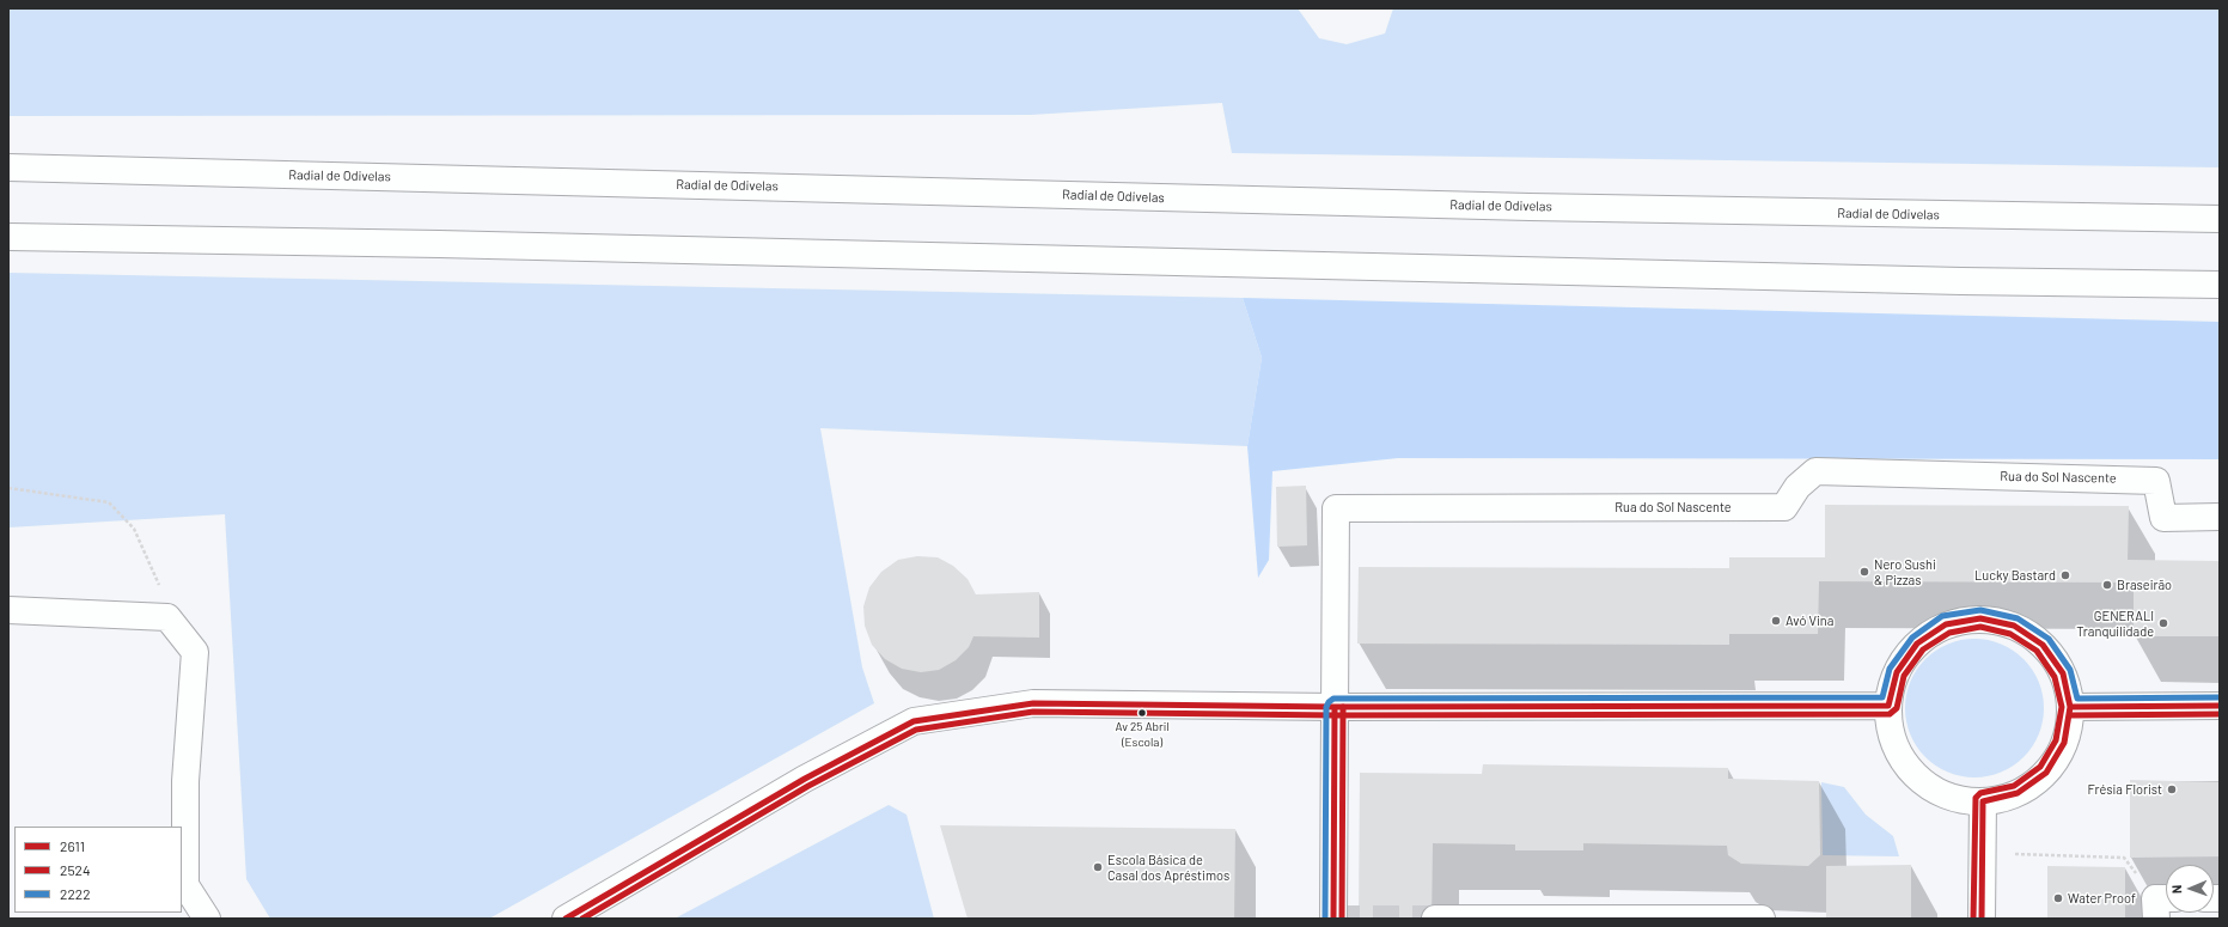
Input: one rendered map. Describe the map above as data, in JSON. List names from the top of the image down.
{
  "streets": {
    "main road": ["Radial de Odivelas", "Rua do Sol Nascente"]
  },
  "places": [
    "Nero Sushi & Pizzas",
    "Lucky Bastard",
    "Braseirão",
    "Avó Vina",
    "GENERALI Tranquilidade",
    "Av 25 Abril (Escola)",
    "Frésia Florist",
    "Escola Básica de Casal dos Apréstimos",
    "Water Proof"
  ],
  "lines": ["transit line 2222", "transit line 2611", "transit line 2524"],
  "legend": ["2611", "2524", "2222"],
  "north": "left"
}
